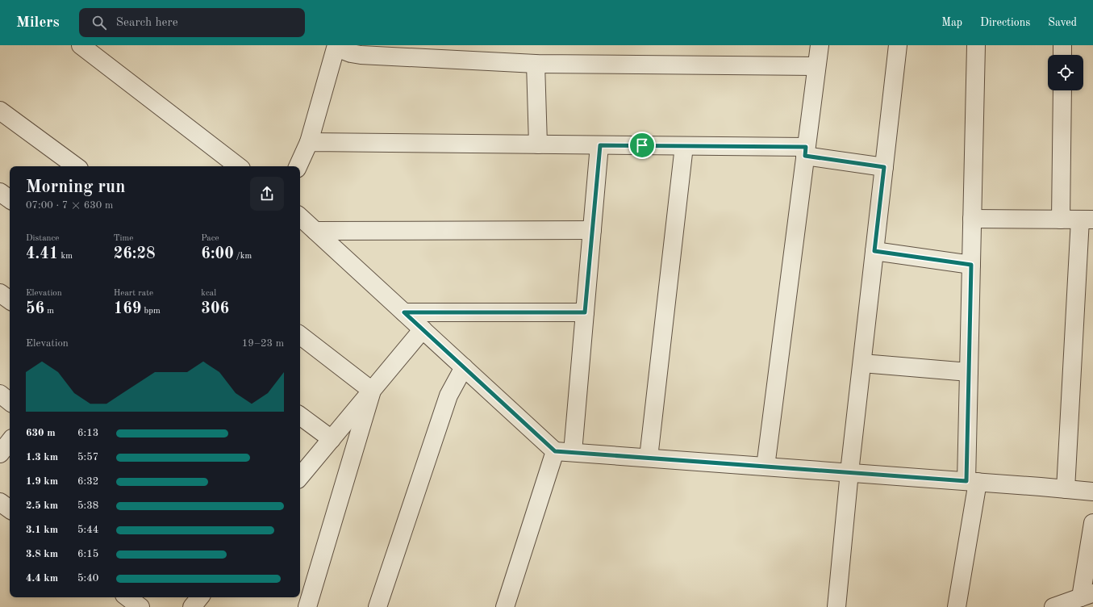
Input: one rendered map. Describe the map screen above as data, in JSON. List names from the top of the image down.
{
  "page": {
    "header": "Milers",
    "search": "Search here",
    "nav": ["Map", "Directions", "Saved"],
    "heading": ["Morning run", "07:00 · 7 × 630 m"],
    "stats": [
      ["Distance", "4.41 km"],
      ["Time", "26:28"],
      ["Pace", "6:00 /km"],
      ["Elevation", "56 m"],
      ["Heart rate", "169 bpm"],
      ["kcal", "306"]
    ],
    "chart": ["Elevation", "19–23 m"],
    "list": [
      {
        "name": "630 m",
        "note": "6:13"
      },
      {
        "name": "1.3 km",
        "note": "5:57"
      },
      {
        "name": "1.9 km",
        "note": "6:32"
      },
      {
        "name": "2.5 km",
        "note": "5:38"
      },
      {
        "name": "3.1 km",
        "note": "5:44"
      },
      {
        "name": "3.8 km",
        "note": "6:15"
      },
      {
        "name": "4.4 km",
        "note": "5:40"
      }
    ]
  }
}
